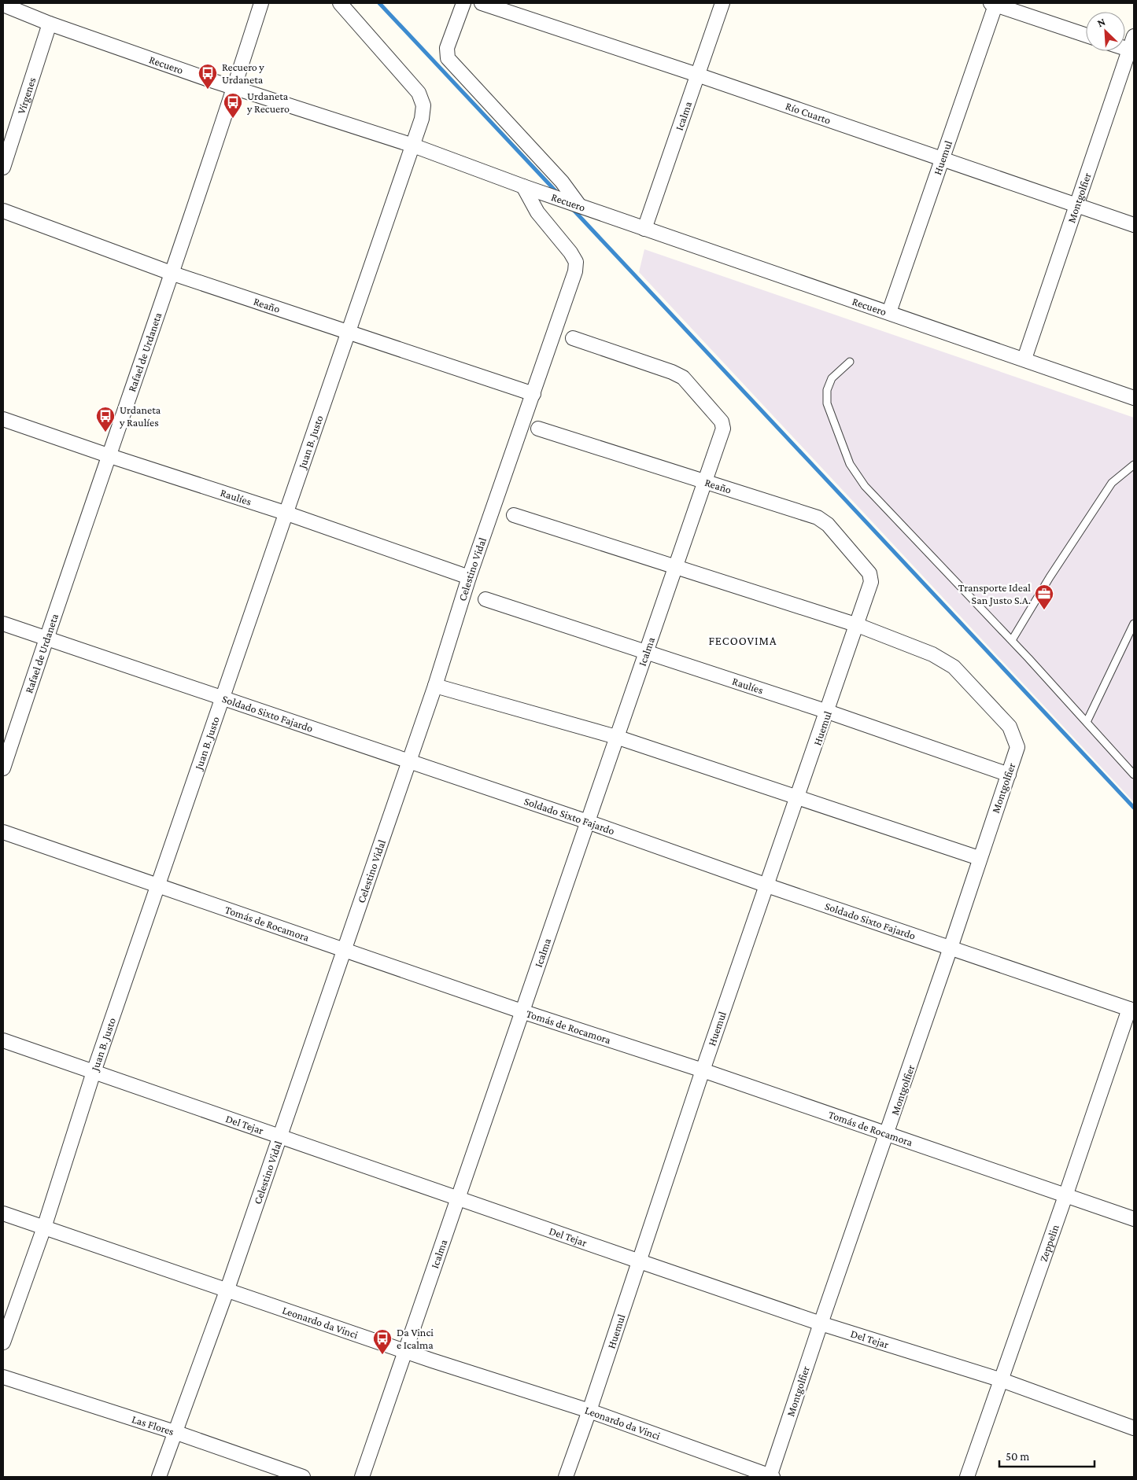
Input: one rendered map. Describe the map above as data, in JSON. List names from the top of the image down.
{
  "streets": {
    "street": [
      "Recuero",
      "Vírgenes",
      "Río Cuarto",
      "Icalma",
      "Huemul",
      "Montgolfier",
      "Reaño",
      "Rafael de Urdaneta",
      "Juan B. Justo",
      "Raulíes",
      "Celestino Vidal",
      "Soldado Sixto Fajardo",
      "Tomás de Rocamora",
      "Del Tejar",
      "Zeppelin",
      "Leonardo da Vinci",
      "Las Flores"
    ]
  },
  "crossings": [
    ["Recuero", "Vírgenes"],
    ["Recuero", "Icalma"],
    ["Recuero", "Huemul"],
    ["Recuero", "Montgolfier"],
    ["Recuero", "Rafael de Urdaneta"],
    ["Recuero", "Juan B. Justo"],
    ["Recuero", "Celestino Vidal"],
    ["Río Cuarto", "Icalma"],
    ["Río Cuarto", "Huemul"],
    ["Río Cuarto", "Montgolfier"],
    ["Icalma", "Reaño"],
    ["Icalma", "Raulíes"],
    ["Icalma", "Soldado Sixto Fajardo"],
    ["Icalma", "Tomás de Rocamora"],
    ["Icalma", "Del Tejar"],
    ["Icalma", "Leonardo da Vinci"],
    ["Huemul", "Montgolfier"],
    ["Huemul", "Reaño"],
    ["Huemul", "Raulíes"],
    ["Huemul", "Soldado Sixto Fajardo"],
    ["Huemul", "Tomás de Rocamora"],
    ["Huemul", "Del Tejar"],
    ["Huemul", "Leonardo da Vinci"],
    ["Montgolfier", "Raulíes"],
    ["Montgolfier", "Soldado Sixto Fajardo"],
    ["Montgolfier", "Tomás de Rocamora"],
    ["Montgolfier", "Del Tejar"],
    ["Montgolfier", "Leonardo da Vinci"],
    ["Reaño", "Rafael de Urdaneta"],
    ["Reaño", "Juan B. Justo"],
    ["Reaño", "Celestino Vidal"],
    ["Rafael de Urdaneta", "Raulíes"],
    ["Rafael de Urdaneta", "Soldado Sixto Fajardo"],
    ["Juan B. Justo", "Raulíes"],
    ["Juan B. Justo", "Soldado Sixto Fajardo"],
    ["Juan B. Justo", "Tomás de Rocamora"],
    ["Juan B. Justo", "Del Tejar"],
    ["Juan B. Justo", "Leonardo da Vinci"],
    ["Raulíes", "Celestino Vidal"],
    ["Celestino Vidal", "Soldado Sixto Fajardo"],
    ["Celestino Vidal", "Tomás de Rocamora"],
    ["Celestino Vidal", "Del Tejar"],
    ["Celestino Vidal", "Leonardo da Vinci"],
    ["Celestino Vidal", "Las Flores"],
    ["Soldado Sixto Fajardo", "Zeppelin"],
    ["Tomás de Rocamora", "Zeppelin"],
    ["Del Tejar", "Zeppelin"]
  ],
  "districts": ["FECOOVIMA"],
  "places": {
    "bus stop": [
      "Recuero y Urdaneta",
      "Urdaneta y Recuero",
      "Urdaneta y Raulíes",
      "Da Vinci e Icalma"
    ],
    "office": ["Transporte Ideal San Justo S.A."]
  },
  "scale_bar": "50 m",
  "north": "top left"
}
